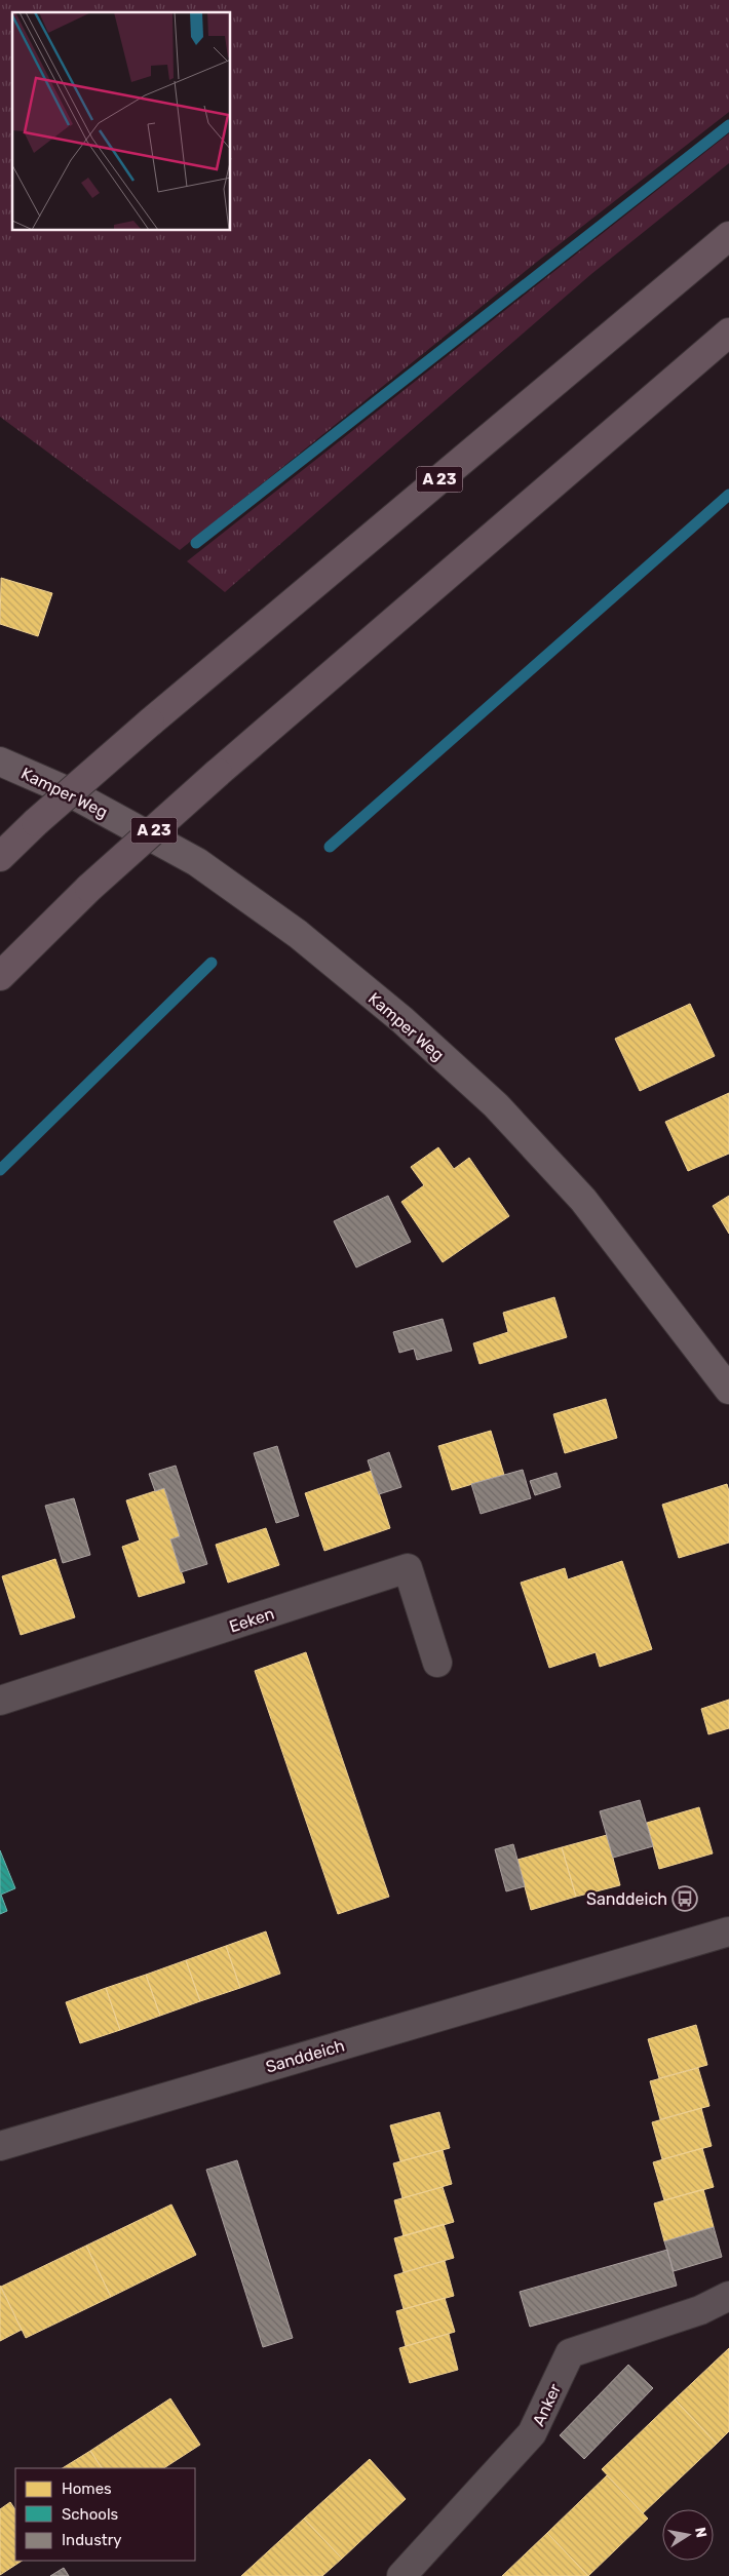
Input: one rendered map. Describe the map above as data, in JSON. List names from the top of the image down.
{
  "streets": {
    "highway": ["A 23"],
    "main road": ["Kamper Weg"],
    "street": ["Eeken", "Sanddeich", "Anker"]
  },
  "places": {
    "bus stop": ["Sanddeich"]
  },
  "legend": ["Homes", "Schools", "Industry"],
  "north": "right"
}
